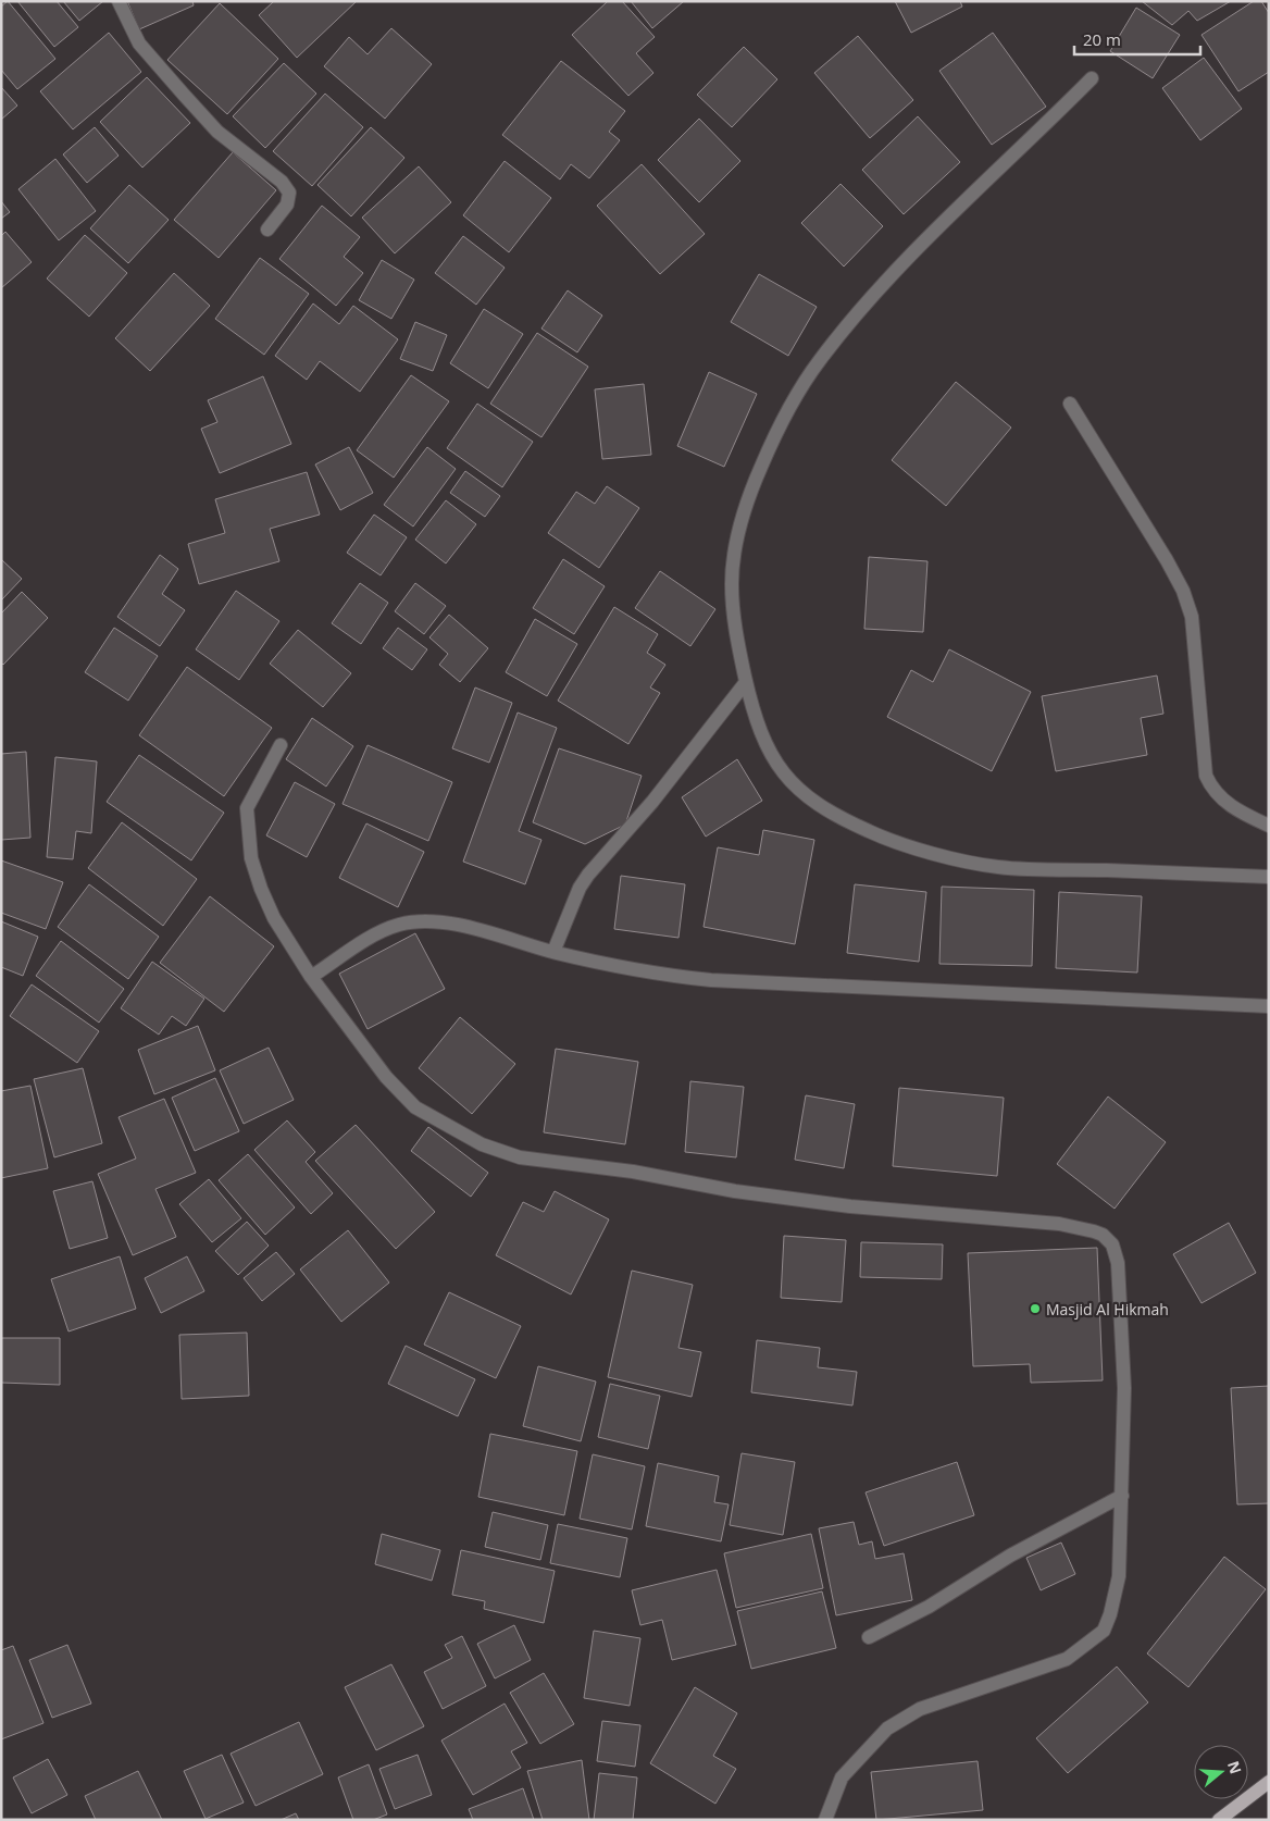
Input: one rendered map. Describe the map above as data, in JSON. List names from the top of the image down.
{
  "places": ["Masjid Al Hikmah"],
  "scale_bar": "20 m",
  "north": "right"
}
